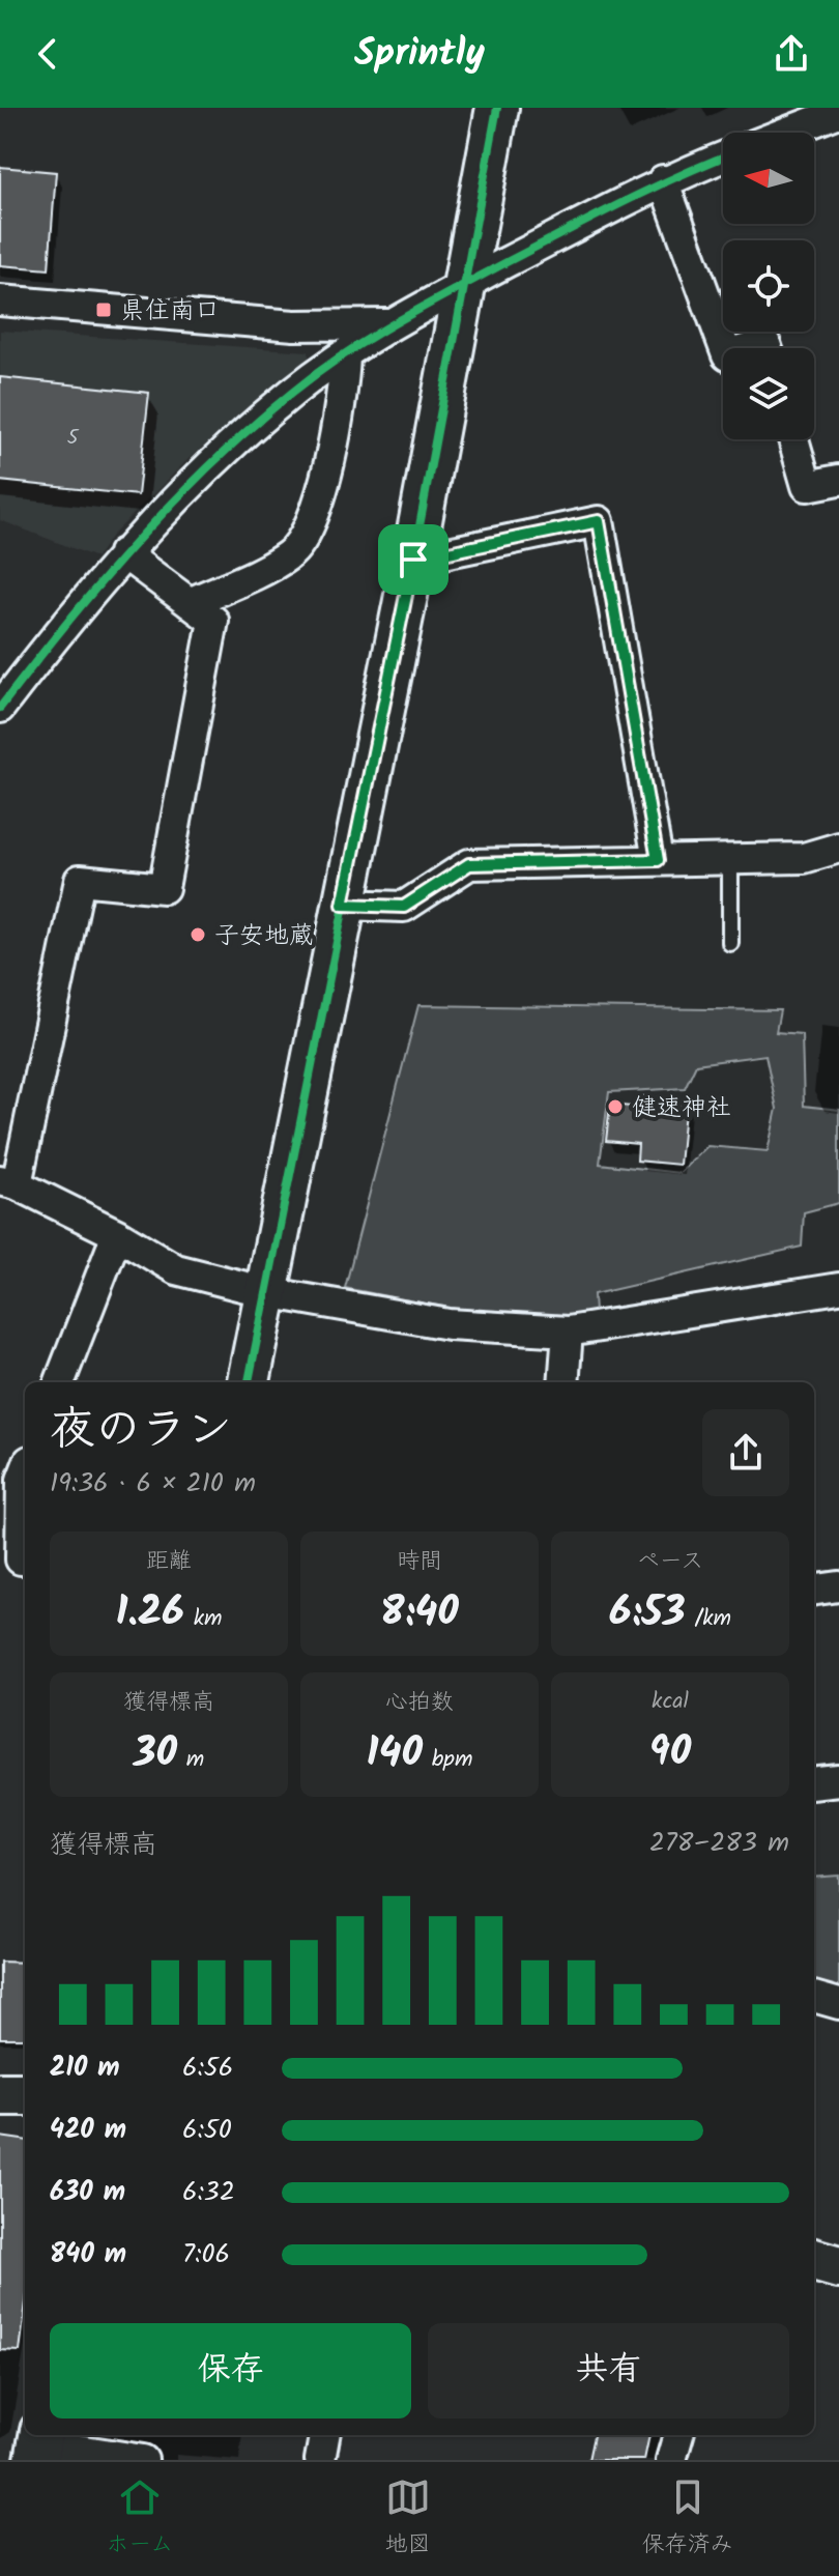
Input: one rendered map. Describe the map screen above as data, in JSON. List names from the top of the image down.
{
  "places": {
    "transit": ["県住南口"],
    "other": ["子安地蔵", "健速神社"]
  },
  "house_numbers": ["5"],
  "north": "left",
  "page": {
    "header": "Sprintly",
    "heading": ["夜のラン", "19:36 · 6 × 210 m"],
    "stats": [
      ["距離", "1.26 km"],
      ["時間", "8:40"],
      ["ペース", "6:53 /km"],
      ["獲得標高", "30 m"],
      ["心拍数", "140 bpm"],
      ["kcal", "90"]
    ],
    "chart": ["獲得標高", "278–283 m"],
    "list": [
      {
        "name": "210 m",
        "note": "6:56"
      },
      {
        "name": "420 m",
        "note": "6:50"
      },
      {
        "name": "630 m",
        "note": "6:32"
      },
      {
        "name": "840 m",
        "note": "7:06"
      }
    ],
    "buttons": ["保存", "共有"],
    "tabs": ["ホーム", "地図", "保存済み"]
  }
}
